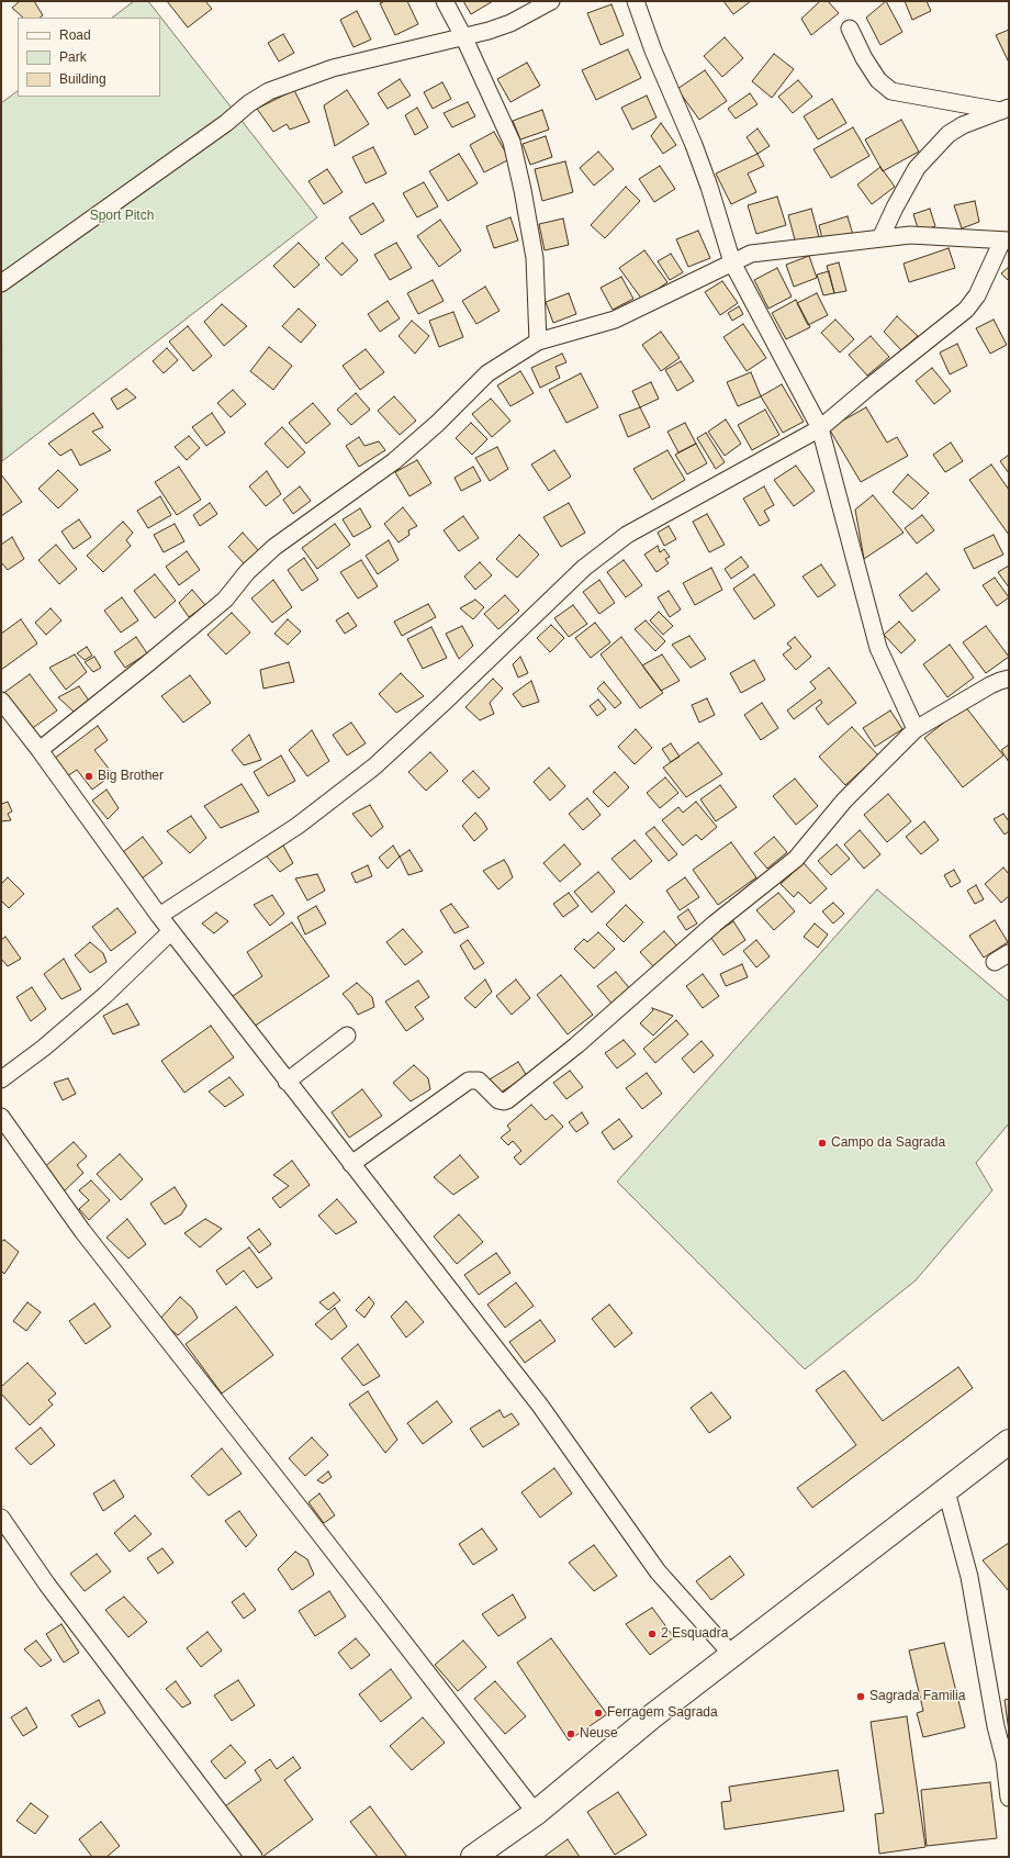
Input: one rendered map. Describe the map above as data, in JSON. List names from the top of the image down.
{
  "parks": ["Sport Pitch"],
  "places": [
    "Big Brother",
    "Campo da Sagrada",
    "2 Esquadra",
    "Sagrada Familia",
    "Ferragem Sagrada",
    "Neuse"
  ],
  "legend": ["Road", "Park", "Building"]
}
